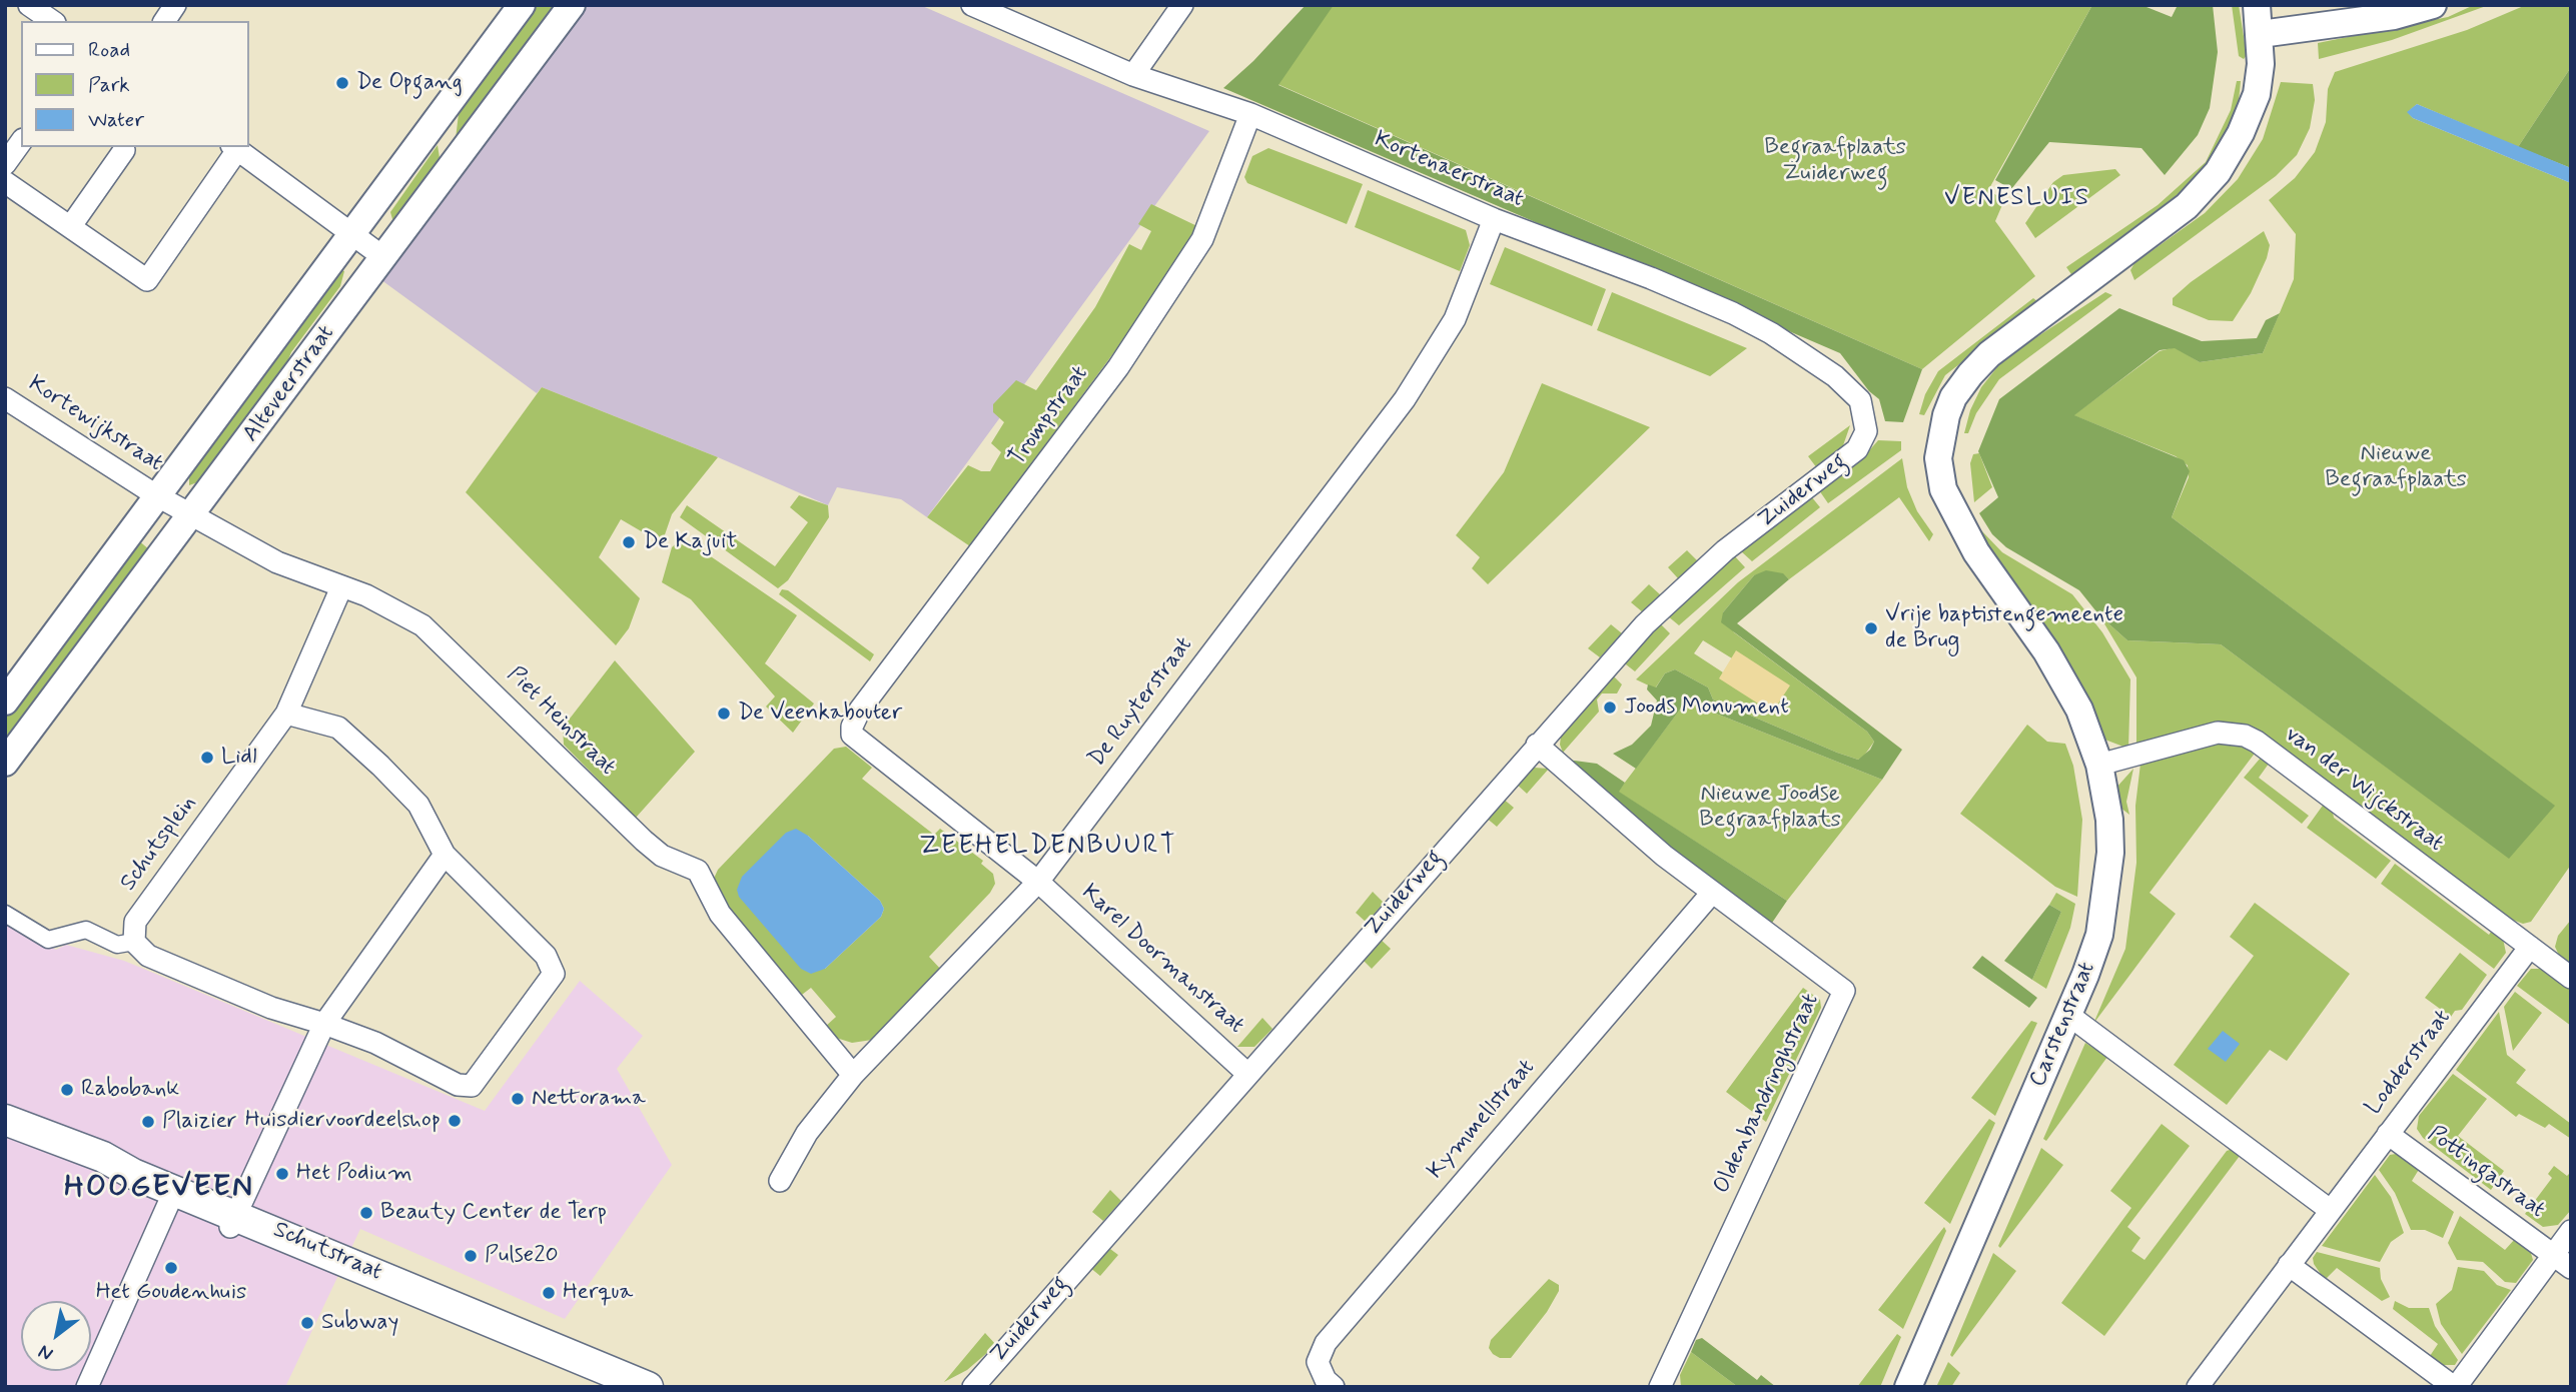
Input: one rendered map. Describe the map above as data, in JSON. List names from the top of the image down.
{
  "streets": {
    "main road": ["Schutstraat"],
    "street": [
      "Kortenaerstraat",
      "Alteveerstraat",
      "Trompstraat",
      "Kortewijkstraat",
      "Zuiderweg",
      "De Ruyterstraat",
      "Piet Heinstraat",
      "van der Wijckstraat",
      "Schutsplein",
      "Karel Doormanstraat",
      "Carstenstraat",
      "Lodderstraat",
      "Oldenbandringhstraat",
      "Kymmellstraat",
      "Pottingastraat"
    ]
  },
  "crossings": [
    ["Kortenaerstraat", "Trompstraat"],
    ["Kortenaerstraat", "Zuiderweg"],
    ["Kortenaerstraat", "De Ruyterstraat"],
    ["Alteveerstraat", "Kortewijkstraat"],
    ["Alteveerstraat", "Piet Heinstraat"],
    ["Trompstraat", "Karel Doormanstraat"],
    ["Kortewijkstraat", "Piet Heinstraat"],
    ["Zuiderweg", "Karel Doormanstraat"],
    ["Zuiderweg", "Oldenbandringhstraat"],
    ["De Ruyterstraat", "Piet Heinstraat"],
    ["De Ruyterstraat", "Karel Doormanstraat"],
    ["Piet Heinstraat", "Schutsplein"],
    ["van der Wijckstraat", "Carstenstraat"],
    ["van der Wijckstraat", "Lodderstraat"],
    ["Lodderstraat", "Pottingastraat"],
    ["Oldenbandringhstraat", "Kymmellstraat"]
  ],
  "districts": ["VENESLUIS", "ZEEHELDENBUURT", "HOOGEVEEN"],
  "parks": ["Begraafplaats Zuiderweg", "Nieuwe Begraafplaats", "Nieuwe Joodse Begraafplaats"],
  "places": [
    "De Opgang",
    "De Kajuit",
    "Vrije baptistengemeente de Brug",
    "Joods Monument",
    "De Veenkabouter",
    "Lidl",
    "Rabobank",
    "Nettorama",
    "Huisdiervoordeelshop",
    "Plaizier",
    "Het Podium",
    "Beauty Center de Terp",
    "Pulse20",
    "Het Goudenhuis",
    "Herqua",
    "Subway"
  ],
  "legend": ["Road", "Park", "Water"],
  "north": "bottom left"
}
